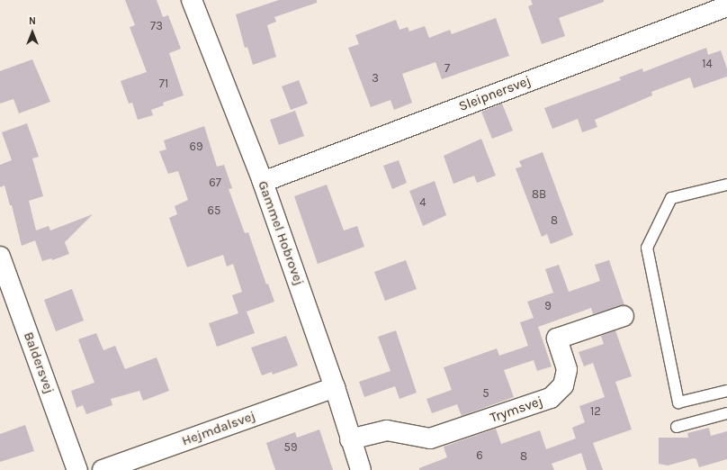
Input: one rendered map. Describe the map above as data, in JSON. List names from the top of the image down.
{
  "streets": {
    "street": [
      "Sleipnersvej",
      "Gammel Hobrovej",
      "Baldersvej",
      "Trymsvej",
      "Hejmdalsvej"
    ]
  },
  "crossings": [
    ["Sleipnersvej", "Gammel Hobrovej"],
    ["Gammel Hobrovej", "Trymsvej"],
    ["Gammel Hobrovej", "Hejmdalsvej"]
  ],
  "house_numbers": [
    "73",
    "14",
    "7",
    "3",
    "71",
    "69",
    "67",
    "8B",
    "4",
    "65",
    "8",
    "9",
    "5",
    "12",
    "59",
    "6",
    "8"
  ],
  "north": "top"
}
